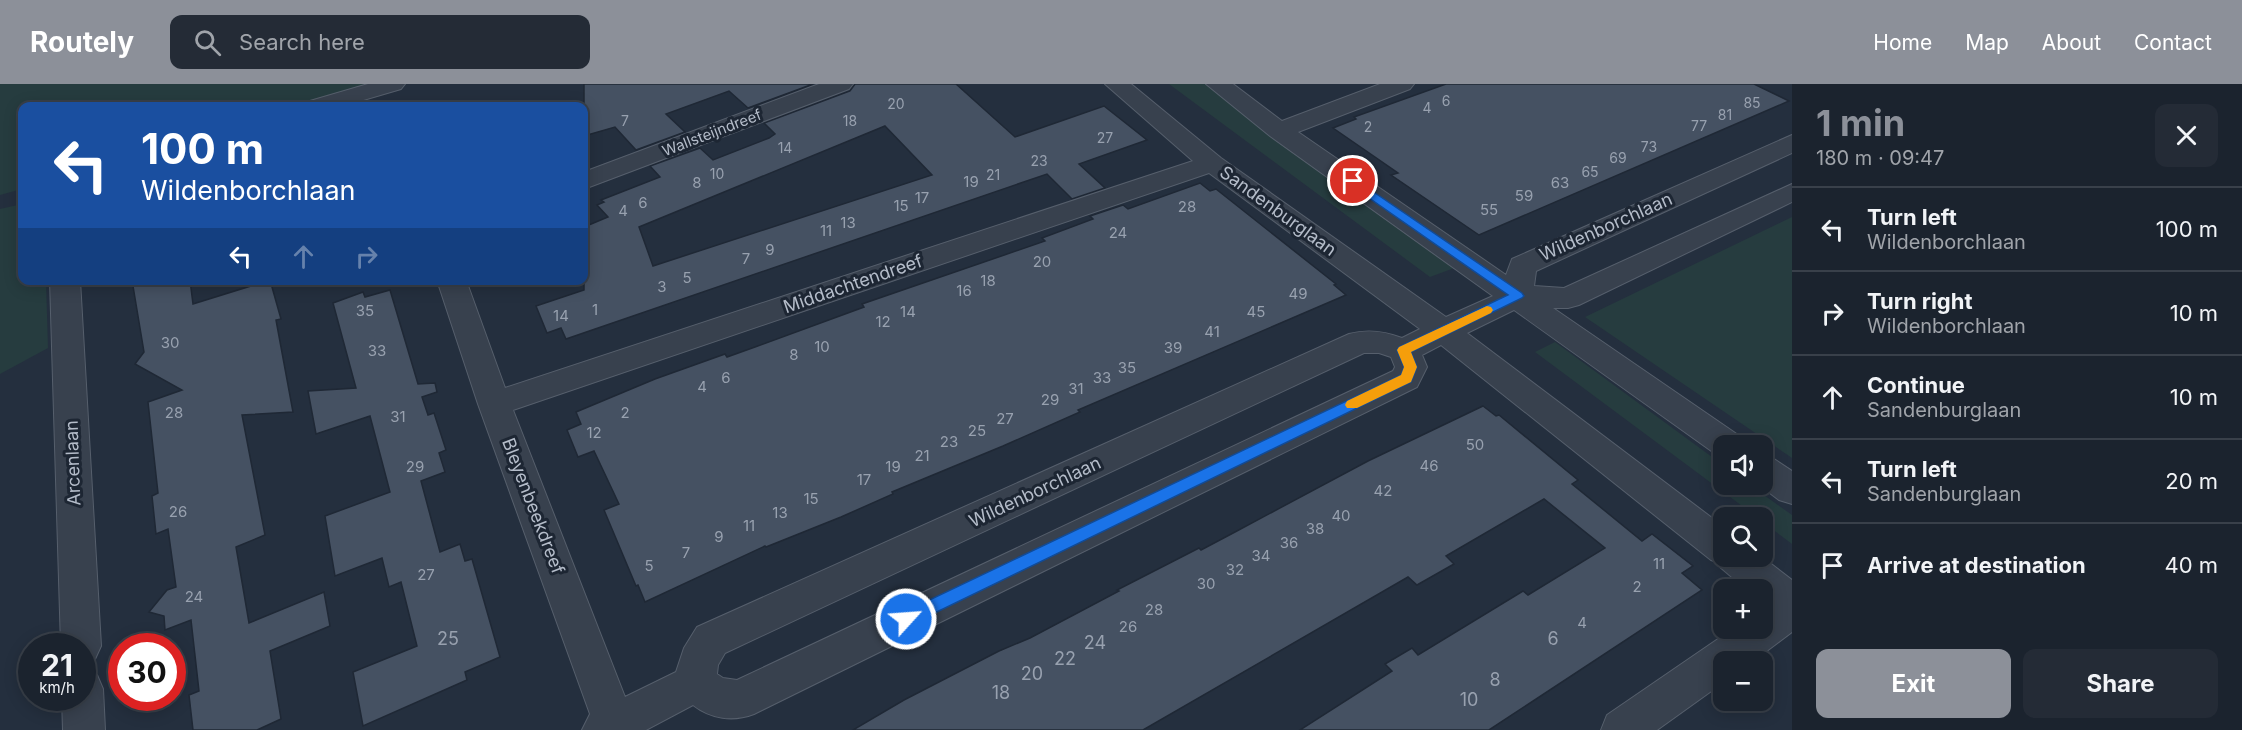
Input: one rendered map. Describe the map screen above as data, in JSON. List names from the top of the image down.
{
  "streets": {
    "street": [
      "Wallsteijndreef",
      "Sandenburglaan",
      "Wildenborchlaan",
      "Middachtendreef",
      "Arcenlaan",
      "Bleyenbeekdreef"
    ]
  },
  "crossings": [
    ["Sandenburglaan", "Middachtendreef"],
    ["Middachtendreef", "Bleyenbeekdreef"]
  ],
  "house_numbers": [
    "6",
    "85",
    "20",
    "4",
    "81",
    "7",
    "18",
    "77",
    "2",
    "27",
    "73",
    "14",
    "69",
    "23",
    "65",
    "10",
    "21",
    "19",
    "8",
    "63",
    "59",
    "17",
    "6",
    "15",
    "28",
    "55",
    "4",
    "13",
    "11",
    "24",
    "9",
    "7",
    "20",
    "5",
    "18",
    "3",
    "16",
    "49",
    "1",
    "35",
    "14",
    "45",
    "14",
    "12",
    "41",
    "30",
    "10",
    "39",
    "33",
    "8",
    "35",
    "6",
    "33",
    "4",
    "31",
    "29",
    "28",
    "2",
    "31",
    "27",
    "25",
    "12",
    "23",
    "50",
    "21",
    "46",
    "29",
    "19",
    "17",
    "42",
    "15",
    "26",
    "13",
    "40",
    "11",
    "38",
    "9",
    "36",
    "7",
    "34",
    "11",
    "5",
    "32",
    "27",
    "30",
    "2",
    "24",
    "28",
    "4",
    "26",
    "25",
    "6",
    "24",
    "22",
    "20",
    "8",
    "18",
    "10"
  ],
  "page": {
    "header": "Routely",
    "search": "Search here",
    "nav": [
      "Home",
      "Map",
      "About",
      "Contact"
    ],
    "heading": ["1 min", "180 m · 09:47"],
    "turn": ["100 m", "Wildenborchlaan"],
    "list": [
      {
        "name": "Turn left",
        "note": "Wildenborchlaan",
        "value": "100 m"
      },
      {
        "name": "Turn right",
        "note": "Wildenborchlaan",
        "value": "10 m"
      },
      {
        "name": "Continue",
        "note": "Sandenburglaan",
        "value": "10 m"
      },
      {
        "name": "Turn left",
        "note": "Sandenburglaan",
        "value": "20 m"
      },
      {
        "name": "Arrive at destination",
        "value": "40 m"
      }
    ],
    "map_buttons": ["+", "−"],
    "speed": "21 km/h",
    "limit": "30",
    "buttons": ["Exit", "Share"]
  }
}
